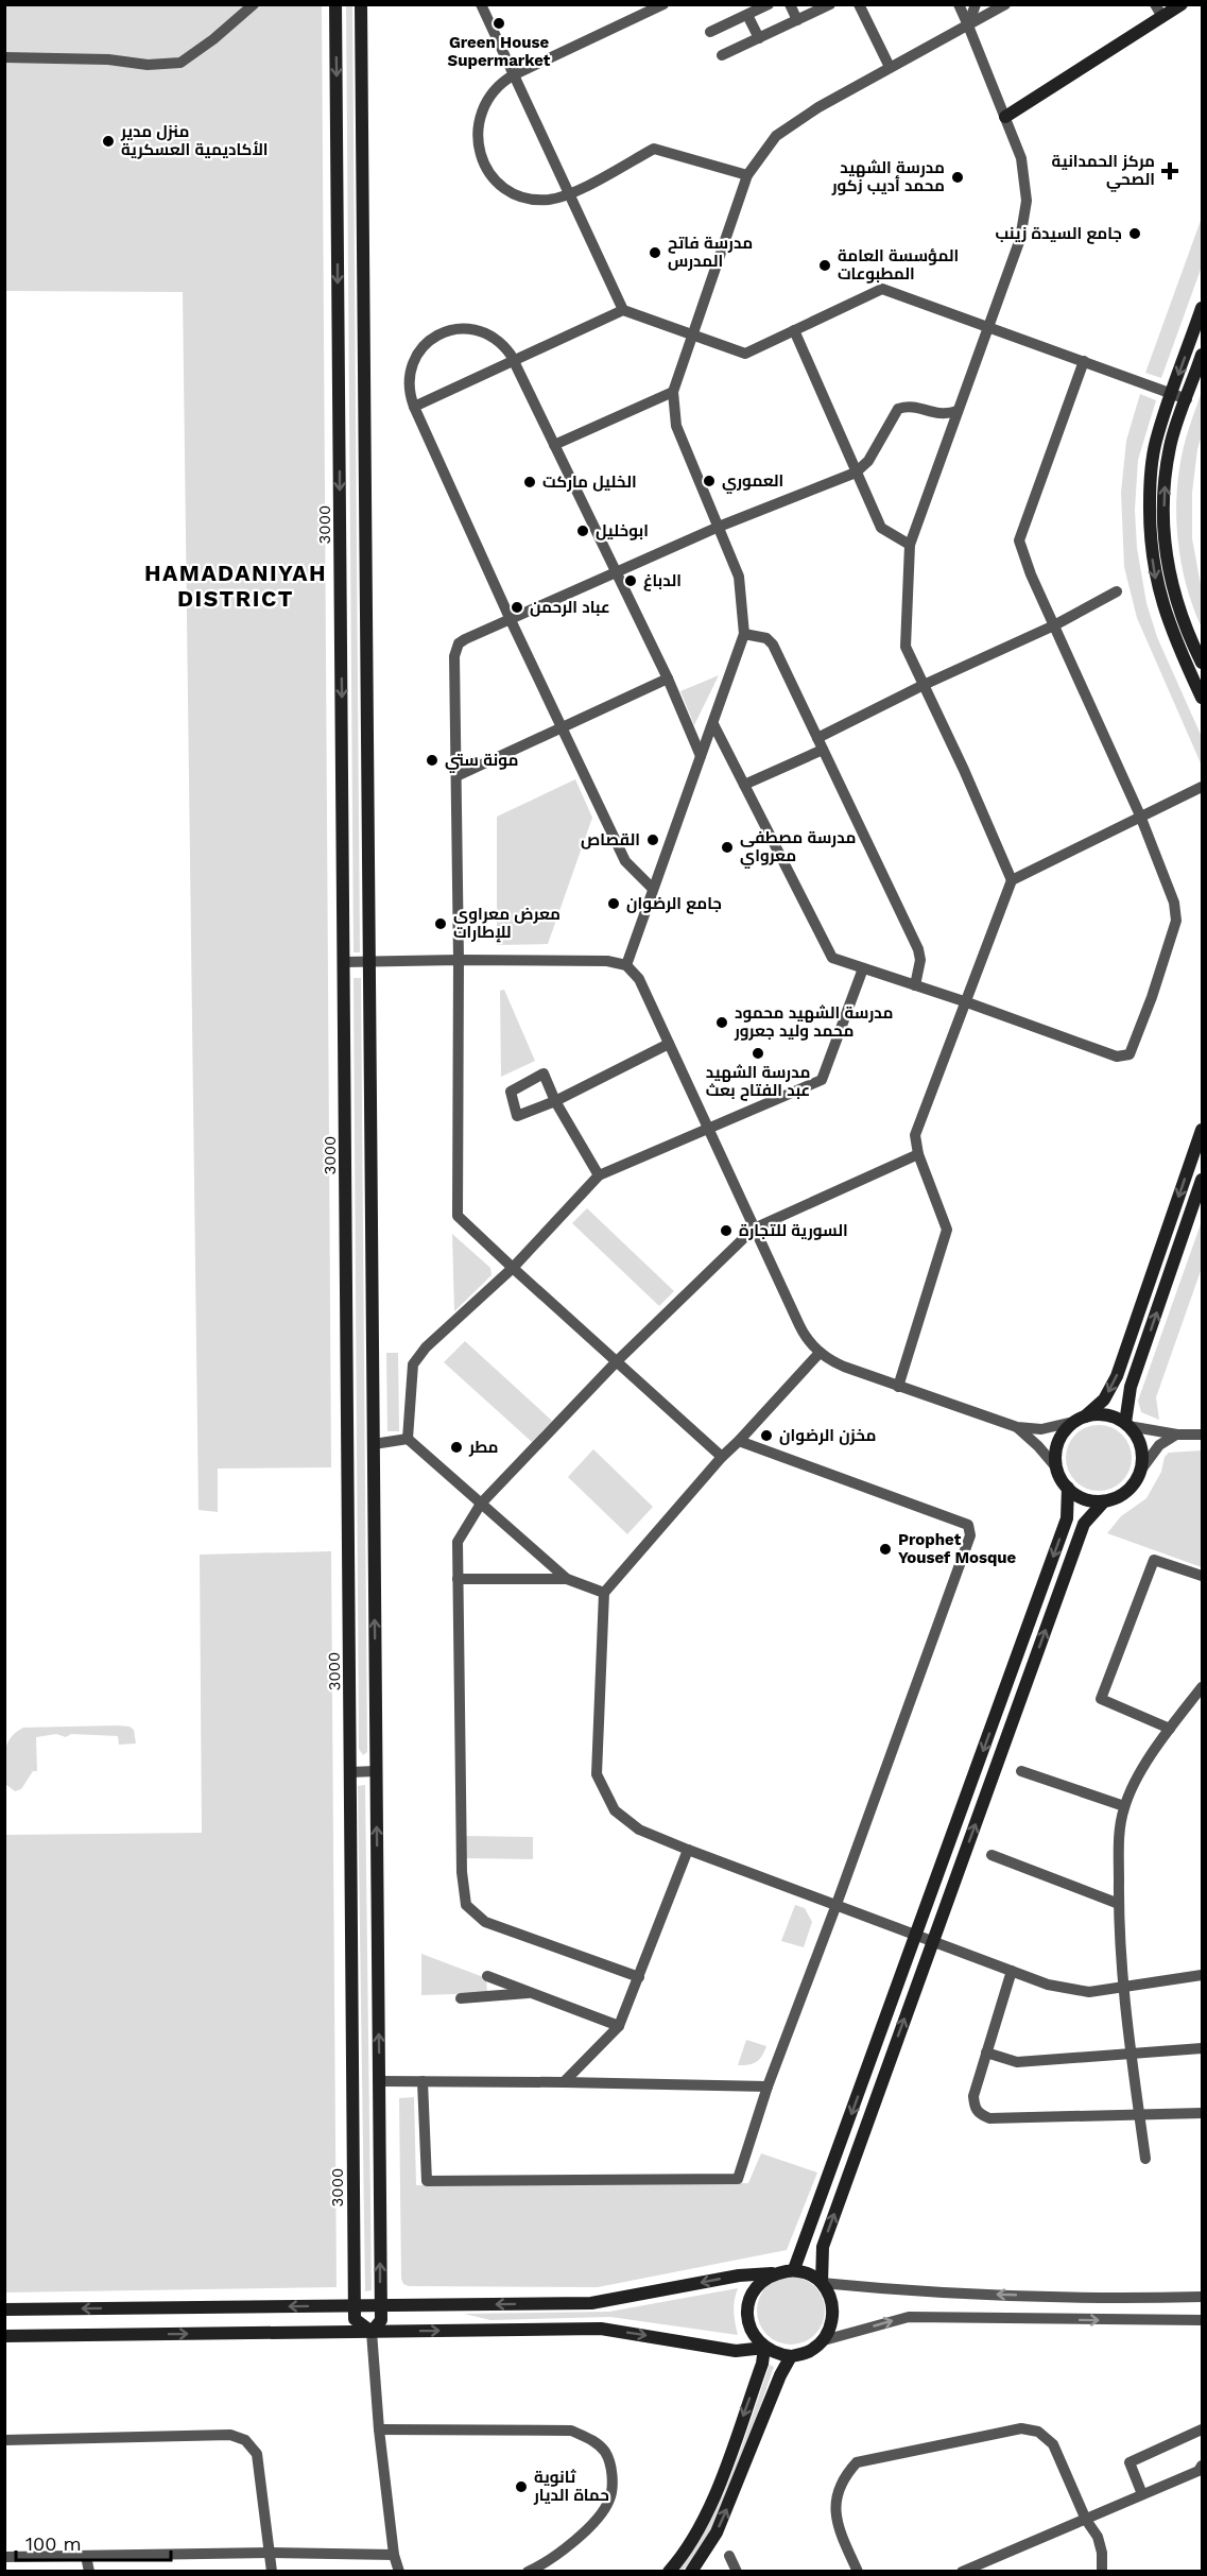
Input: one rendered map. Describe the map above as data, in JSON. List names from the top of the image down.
{
  "streets": {
    "street": ["3000"]
  },
  "districts": ["HAMADANIYAH DISTRICT"],
  "places": {
    "other": [
      "Green House Supermarket",
      "منزل مدير الأكاديمية العسكرية",
      "مدرسة الشهيد محمد أديب زكور",
      "جامع السيدة زينب",
      "مدرسة فاتح المدرس",
      "المؤسسة العامة المطبوعات",
      "العموري",
      "الخليل ماركت",
      "ابوخليل",
      "الدباغ",
      "عباد الرحمن",
      "مونة ستي",
      "القصاص",
      "مدرسة مصطفى معرواي",
      "جامع الرضوان",
      "معرض معراوي للإطارات",
      "مدرسة الشهيد محمود محمد وليد جعرور",
      "مدرسة الشهيد عبد الفتاح بعث",
      "السورية للتجارة",
      "مخزن الرضوان",
      "مطر",
      "Prophet Yousef Mosque",
      "ثانوية حماة الديار"
    ],
    "health": ["مركز الحمدانية الصحي"]
  },
  "scale_bar": "100 m"
}
